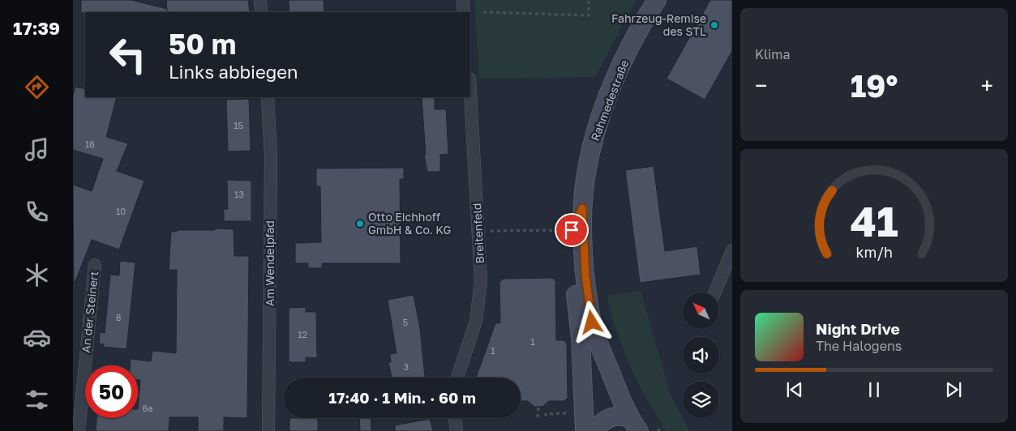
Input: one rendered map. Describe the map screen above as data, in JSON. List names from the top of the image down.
{
  "streets": {
    "main road": ["Rahmedestraße"],
    "street": ["Breitenfeld", "Am Wendelpfad", "An der Steinert"]
  },
  "places": ["Fahrzeug-Remise des STL", "Otto Eichhoff GmbH & Co. KG"],
  "house_numbers": [
    "15",
    "16",
    "13",
    "10",
    "8",
    "5",
    "12",
    "1",
    "1",
    "3",
    "6a"
  ],
  "north": "top left",
  "page": {
    "tabs": "17:39",
    "tile": "Klima",
    "turn": ["50 m", "Links abbiegen"],
    "heat": ["−", "19°", "+"],
    "song": ["Night Drive", "The Halogens"],
    "limit": "50",
    "trip": "17:40 · 1 Min. · 60 m",
    "gauge": ["41", "km/h"]
  }
}
